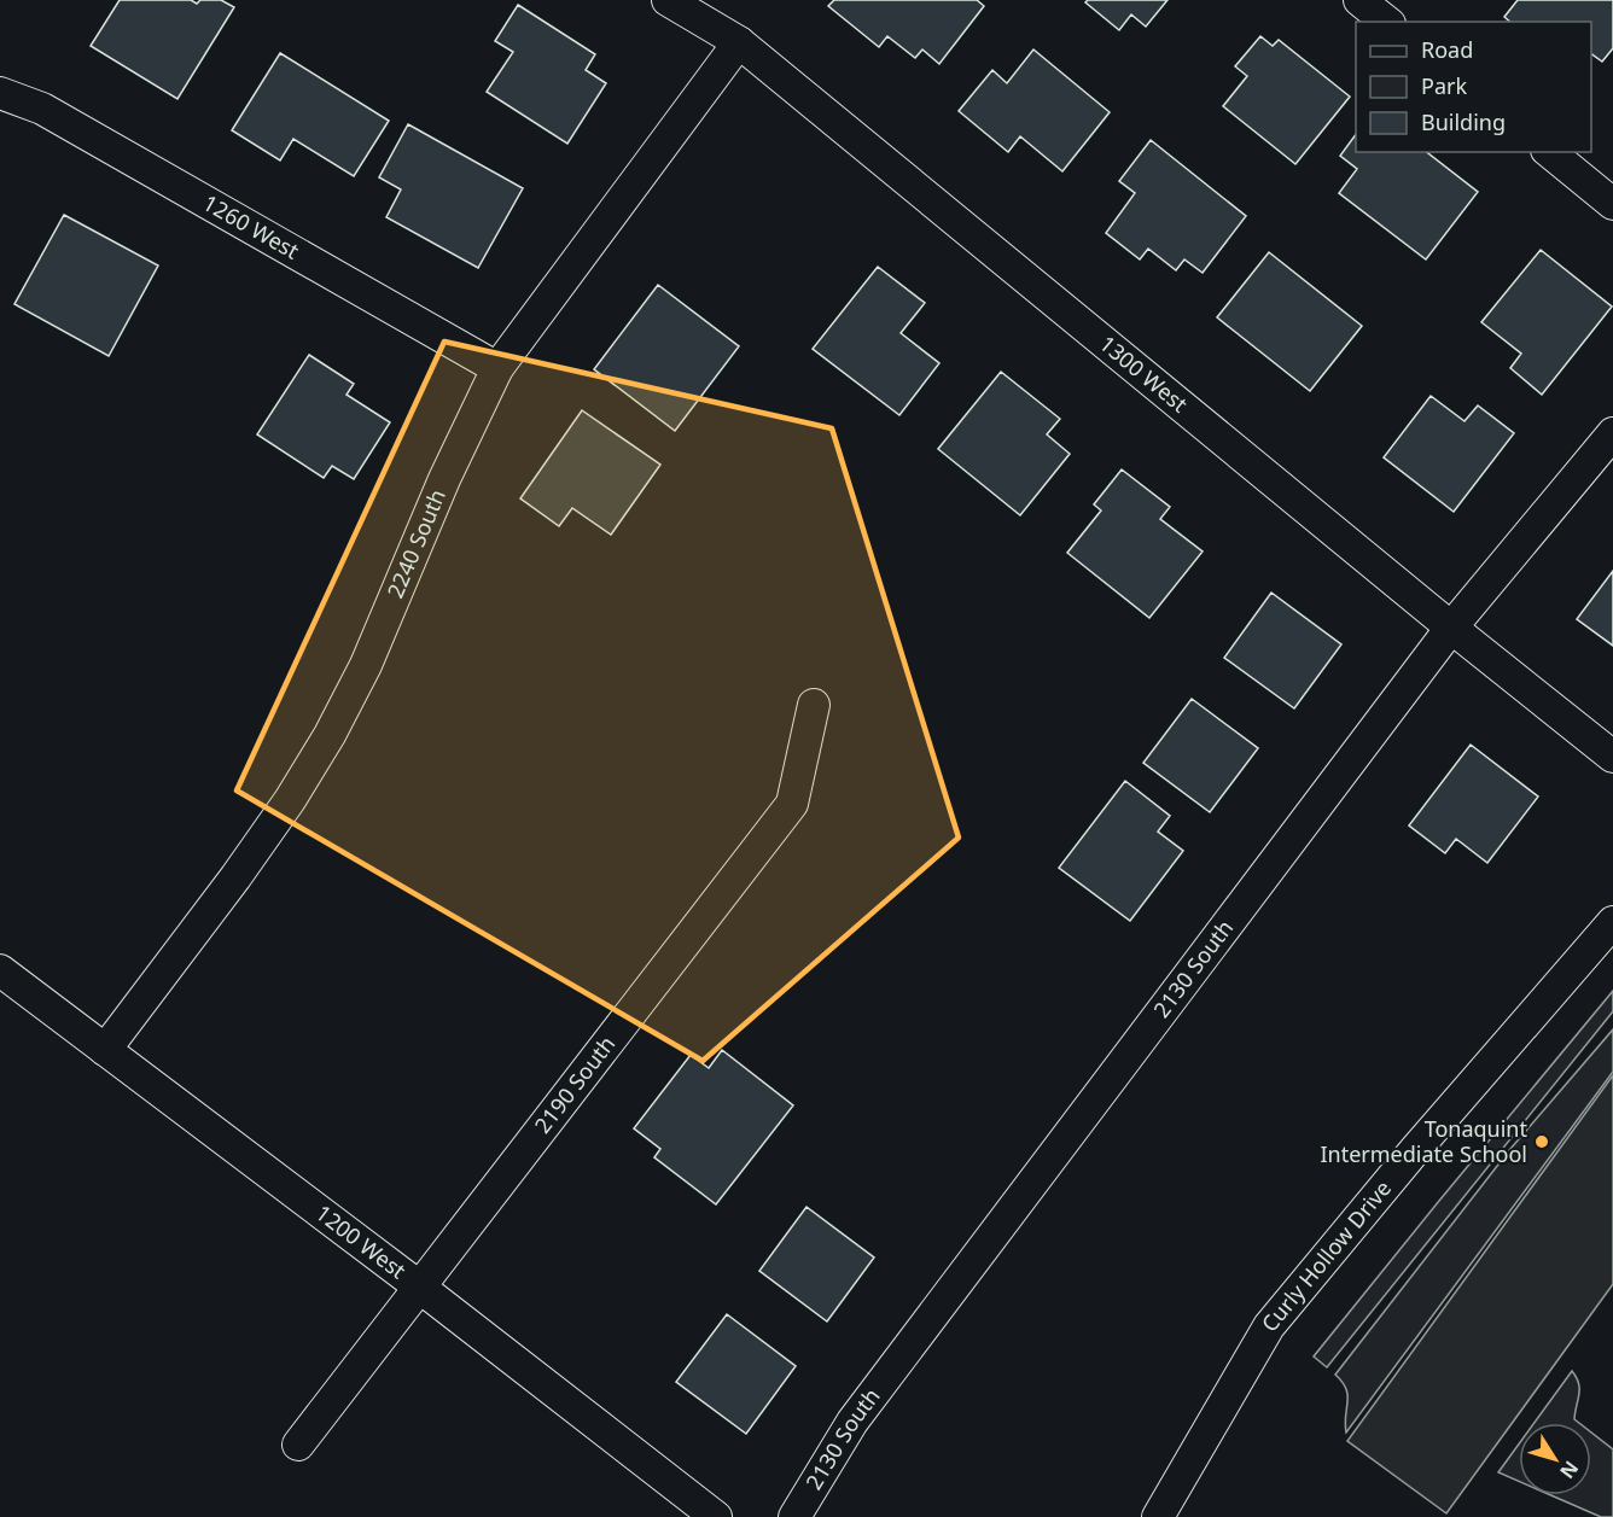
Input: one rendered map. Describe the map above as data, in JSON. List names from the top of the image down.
{
  "streets": {
    "street": [
      "1260 West",
      "1300 West",
      "2240 South",
      "2130 South",
      "2190 South",
      "1200 West",
      "Curly Hollow Drive"
    ]
  },
  "crossings": [
    ["1260 West", "2240 South"],
    ["1300 West", "2240 South"],
    ["1300 West", "2130 South"],
    ["2240 South", "1200 West"],
    ["2190 South", "1200 West"]
  ],
  "places": ["Tonaquint Intermediate School"],
  "legend": ["Road", "Park", "Building"],
  "north": "bottom right"
}
